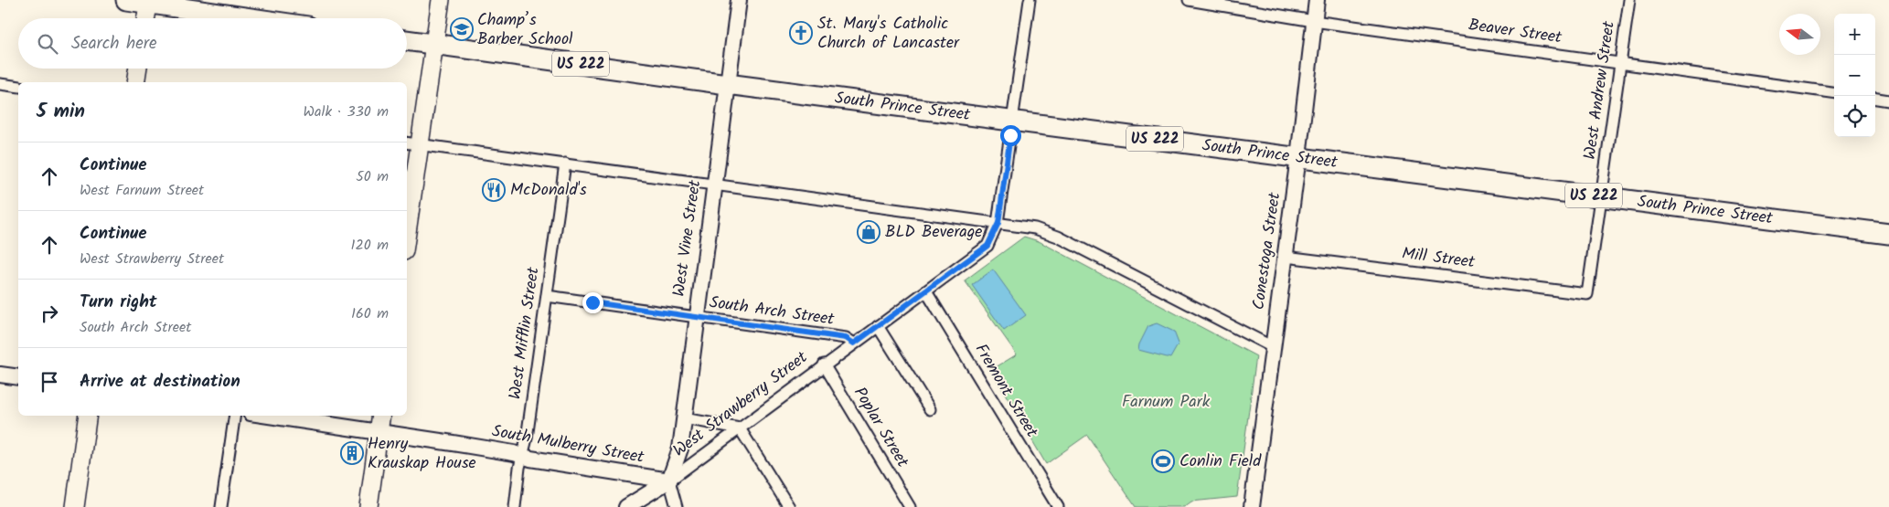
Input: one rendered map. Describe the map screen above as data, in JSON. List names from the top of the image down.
{
  "streets": {
    "highway": ["US 222", "South Prince Street"],
    "street": [
      "Beaver Street",
      "West Andrew Street",
      "West Vine Street",
      "Conestoga Street",
      "Mill Street",
      "South Arch Street",
      "West Mifflin Street",
      "Fremont Street",
      "West Strawberry Street",
      "Poplar Street",
      "South Mulberry Street"
    ]
  },
  "crossings": [
    ["Beaver Street", "West Andrew Street"],
    ["Beaver Street", "Conestoga Street"],
    ["US 222", "South Prince Street"],
    ["West Andrew Street", "South Prince Street"],
    ["West Andrew Street", "Mill Street"],
    ["South Prince Street", "West Vine Street"],
    ["South Prince Street", "Conestoga Street"],
    ["South Prince Street", "West Strawberry Street"],
    ["West Vine Street", "South Arch Street"],
    ["West Vine Street", "West Strawberry Street"],
    ["West Vine Street", "South Mulberry Street"],
    ["Conestoga Street", "Mill Street"],
    ["South Arch Street", "West Mifflin Street"],
    ["South Arch Street", "West Strawberry Street"],
    ["West Mifflin Street", "South Mulberry Street"],
    ["Fremont Street", "West Strawberry Street"],
    ["West Strawberry Street", "Poplar Street"],
    ["West Strawberry Street", "South Mulberry Street"]
  ],
  "parks": ["Farnum Park"],
  "places": {
    "school or university": ["Champ’s Barber School"],
    "church": ["St. Mary's Catholic Church of Lancaster"],
    "restaurant": ["McDonald's"],
    "shop": ["BLD Beverage"],
    "building": ["Henry Krauskap House"],
    "sports": ["Conlin Field"]
  },
  "north": "left",
  "page": {
    "map_buttons": ["+", "−"],
    "search": "Search here",
    "heading": ["5 min", "Walk · 330 m"],
    "list": [
      ["Continue", "West Farnum Street", "50 m"],
      ["Continue", "West Strawberry Street", "120 m"],
      ["Turn right", "South Arch Street", "160 m"],
      "Arrive at destination"
    ]
  }
}
